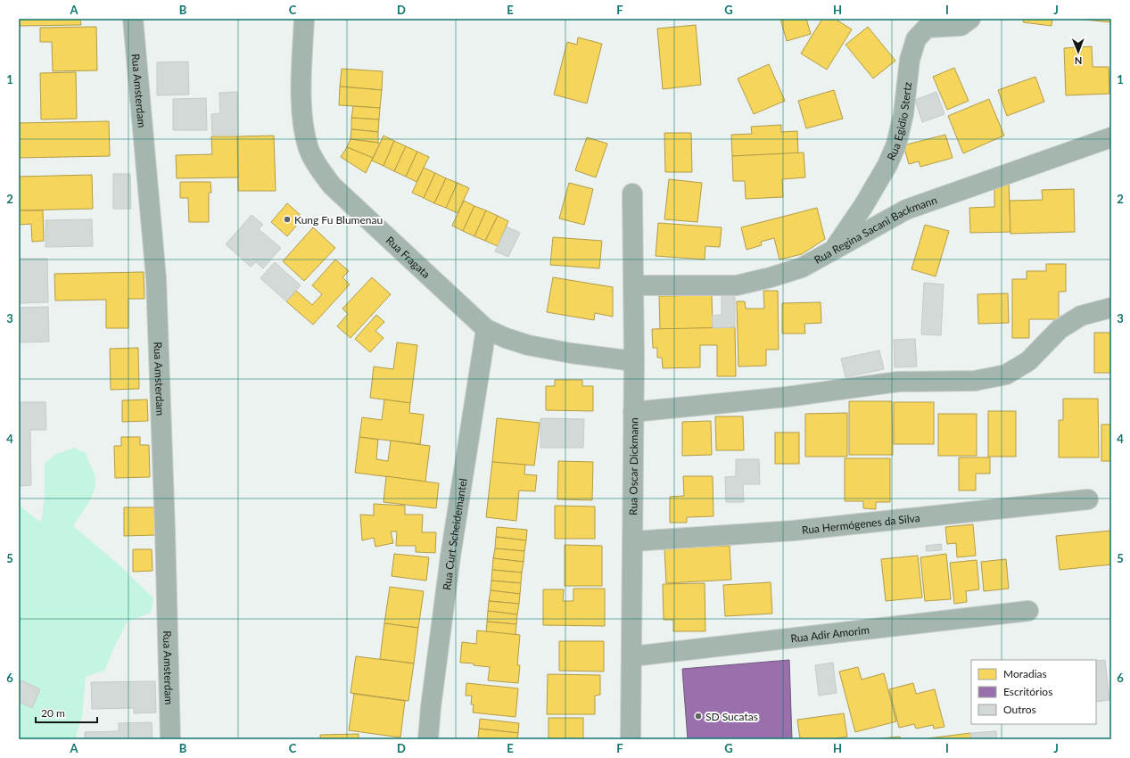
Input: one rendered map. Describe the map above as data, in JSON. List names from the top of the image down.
{
  "streets": {
    "street": [
      "Rua Amsterdam",
      "Rua Egidio Stertz",
      "Rua Regina Sacani Backmann",
      "Rua Fragata",
      "Rua Oscar Dickmann",
      "Rua Hermógenes da Silva",
      "Rua Curt Scheidemantel",
      "Rua Adir Amorim"
    ]
  },
  "crossings": [
    ["Rua Egidio Stertz", "Rua Regina Sacani Backmann"],
    ["Rua Regina Sacani Backmann", "Rua Oscar Dickmann"],
    ["Rua Fragata", "Rua Oscar Dickmann"],
    ["Rua Fragata", "Rua Curt Scheidemantel"],
    ["Rua Oscar Dickmann", "Rua Hermógenes da Silva"],
    ["Rua Oscar Dickmann", "Rua Adir Amorim"]
  ],
  "places": ["Kung Fu Blumenau", "SD Sucatas"],
  "legend": ["Moradias", "Escritórios", "Outros"],
  "scale_bar": "20 m",
  "north": "bottom",
  "grid": {
    "columns": [
      "A",
      "B",
      "C",
      "D",
      "E",
      "F",
      "G",
      "H",
      "I",
      "J"
    ],
    "rows": [
      "1",
      "2",
      "3",
      "4",
      "5",
      "6"
    ]
  }
}
